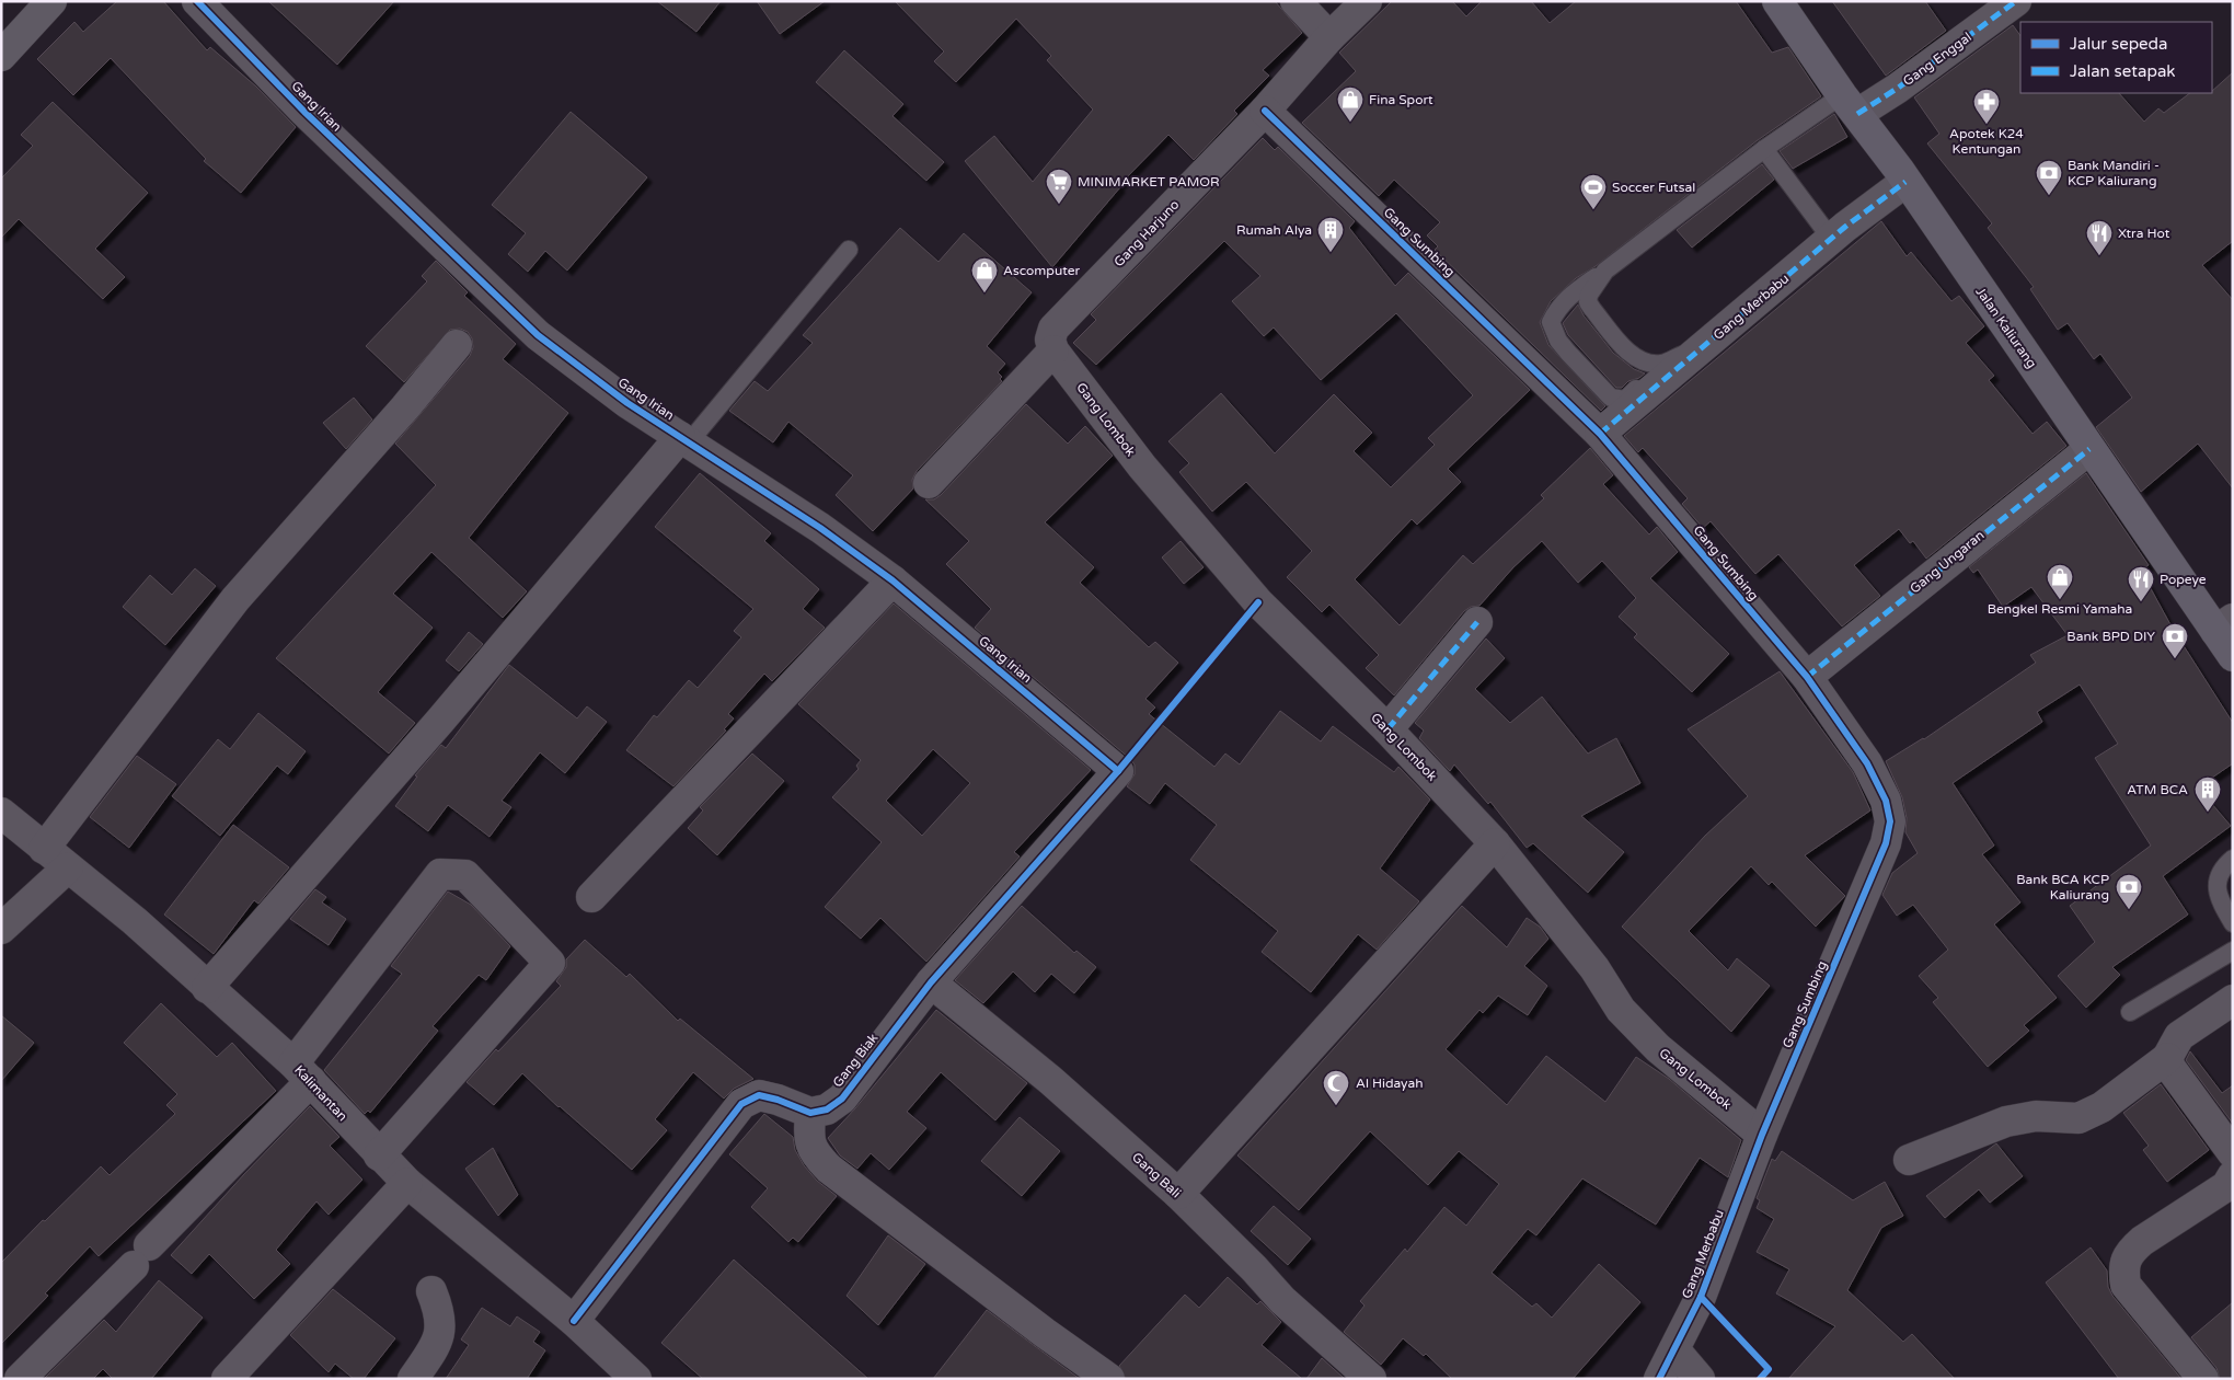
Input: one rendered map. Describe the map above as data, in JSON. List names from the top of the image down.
{
  "streets": {
    "main road": ["Jalan Kaliurang"],
    "street": [
      "Gang Enggal",
      "Gang Irian",
      "Gang Harjuno",
      "Gang Sumbing",
      "Gang Merbabu",
      "Gang Lombok",
      "Gang Ungaran",
      "Gang Biak",
      "Kalimantan",
      "Gang Bali"
    ]
  },
  "crossings": [
    ["Gang Enggal", "Jalan Kaliurang"],
    ["Gang Irian", "Gang Biak"],
    ["Gang Harjuno", "Gang Sumbing"],
    ["Gang Harjuno", "Gang Lombok"],
    ["Gang Sumbing", "Gang Merbabu"],
    ["Gang Sumbing", "Gang Lombok"],
    ["Gang Sumbing", "Gang Ungaran"],
    ["Gang Merbabu", "Jalan Kaliurang"],
    ["Gang Merbabu", "Gang Lombok"],
    ["Jalan Kaliurang", "Gang Ungaran"],
    ["Gang Biak", "Gang Bali"]
  ],
  "places": {
    "shop": ["Fina Sport", "Ascomputer", "Bengkel Resmi Yamaha"],
    "pharmacy": ["Apotek K24 Kentungan"],
    "bank": ["Bank Mandiri - KCP Kaliurang", "Bank BPD DIY", "Bank BCA KCP Kaliurang"],
    "supermarket": ["MINIMARKET PAMOR"],
    "sports": ["Soccer Futsal"],
    "building": ["Rumah Alya", "ATM BCA"],
    "restaurant": ["Xtra Hot", "Popeye"],
    "mosque": ["Al Hidayah"]
  },
  "legend": ["Jalur sepeda", "Jalan setapak"]
}
